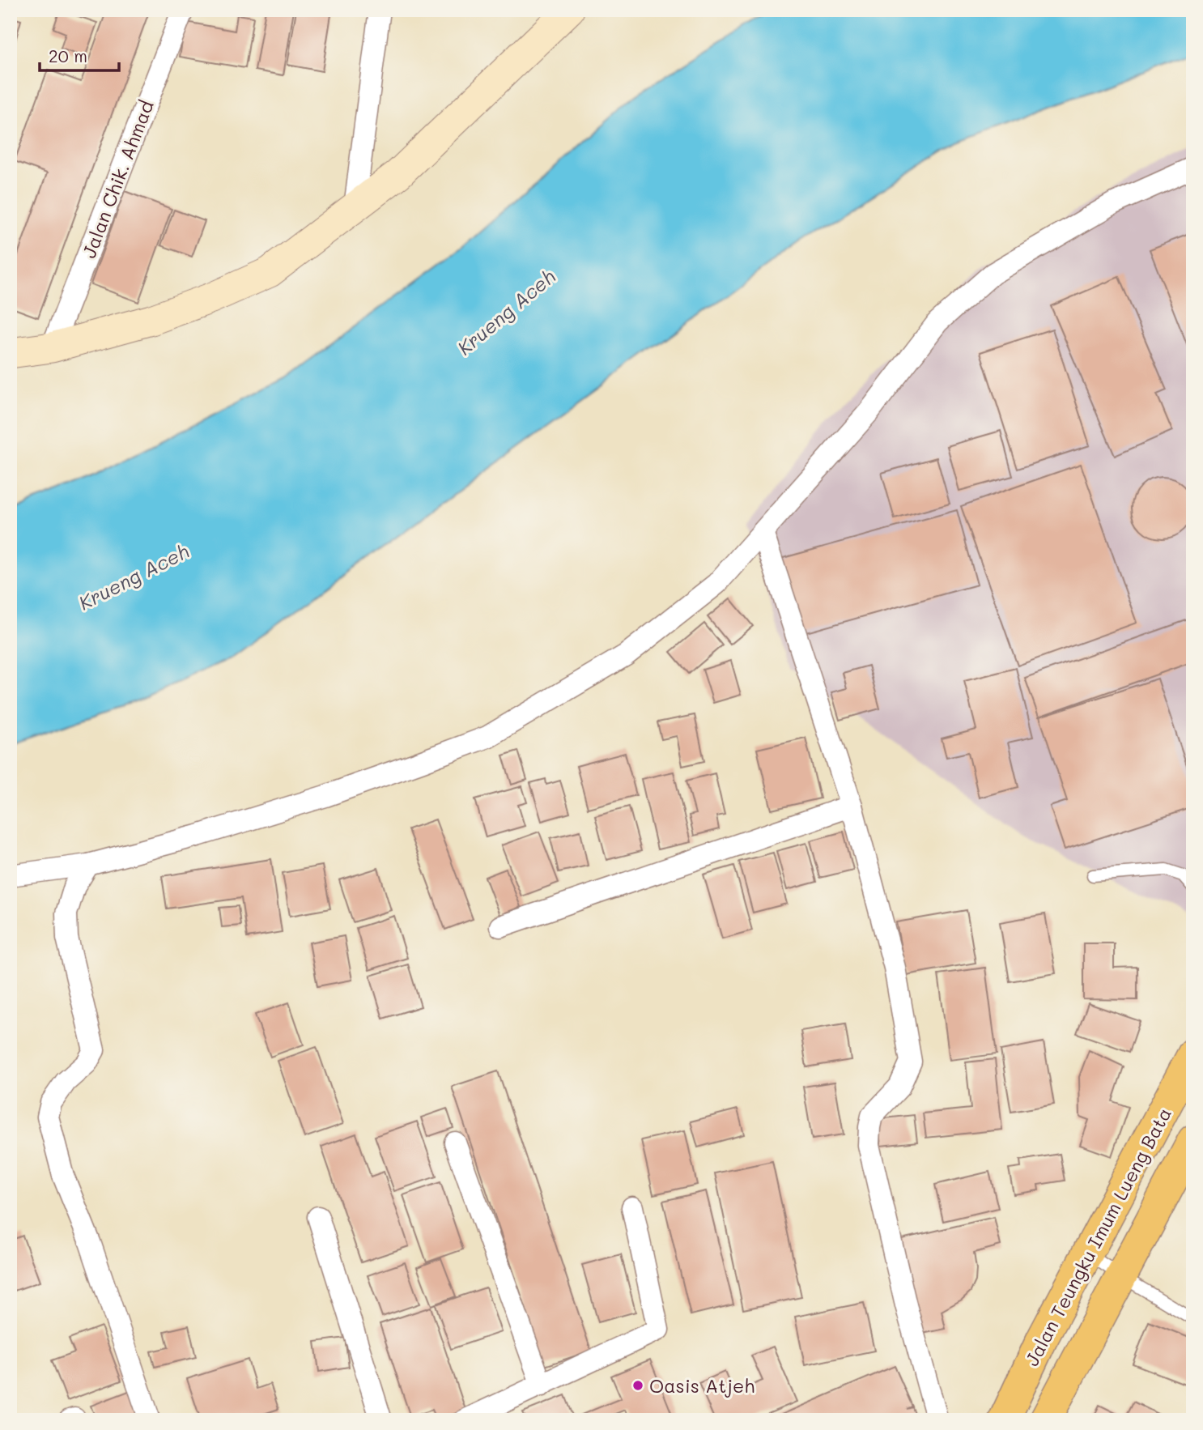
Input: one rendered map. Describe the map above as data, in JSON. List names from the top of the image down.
{
  "streets": {
    "highway": ["Jalan Teungku Imum Lueng Bata"],
    "street": ["Jalan Chik. Ahmad"]
  },
  "water": ["Krueng Aceh"],
  "places": ["Oasis Atjeh"],
  "scale_bar": "20 m"
}
